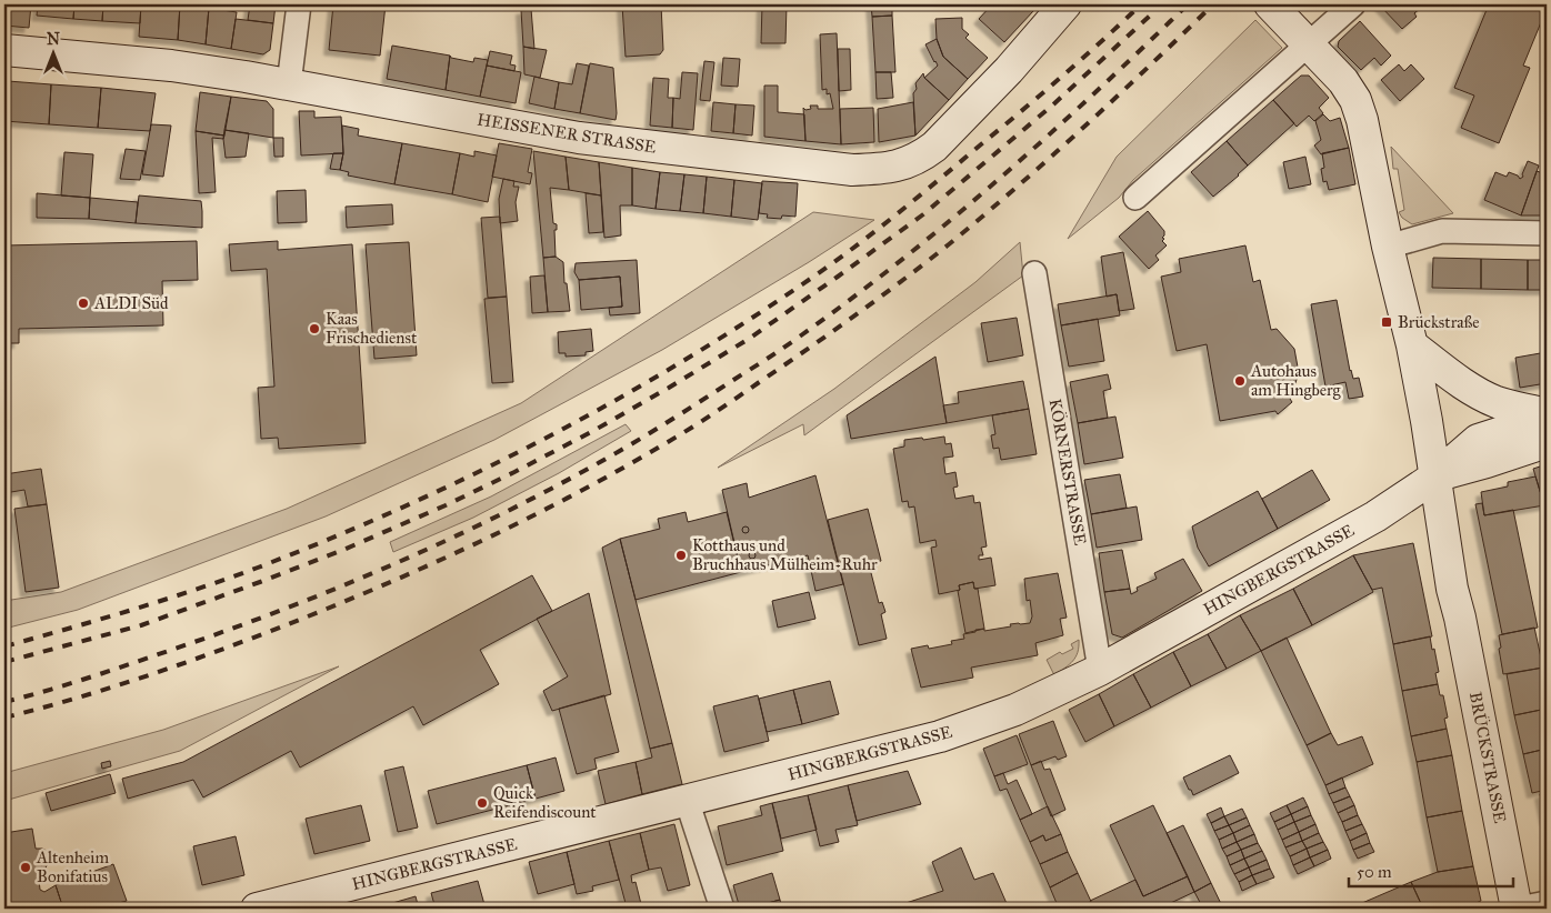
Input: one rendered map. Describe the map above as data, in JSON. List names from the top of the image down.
{
  "streets": {
    "street": [
      "HEISSENER STRASSE",
      "KÖRNERSTRASSE",
      "HINGBERGSTRASSE",
      "BRÜCKSTRASSE"
    ]
  },
  "crossings": [
    ["KÖRNERSTRASSE", "HINGBERGSTRASSE"],
    ["HINGBERGSTRASSE", "BRÜCKSTRASSE"]
  ],
  "places": {
    "other": [
      "ALDI Süd",
      "Kaas Frischedienst",
      "Autohaus am Hingberg",
      "Kotthaus und Bruchhaus Mülheim-Ruhr",
      "Quick Reifendiscount",
      "Altenheim Bonifatius"
    ],
    "transit": ["Brückstraße"]
  },
  "scale_bar": "50 m",
  "north": "top"
}
